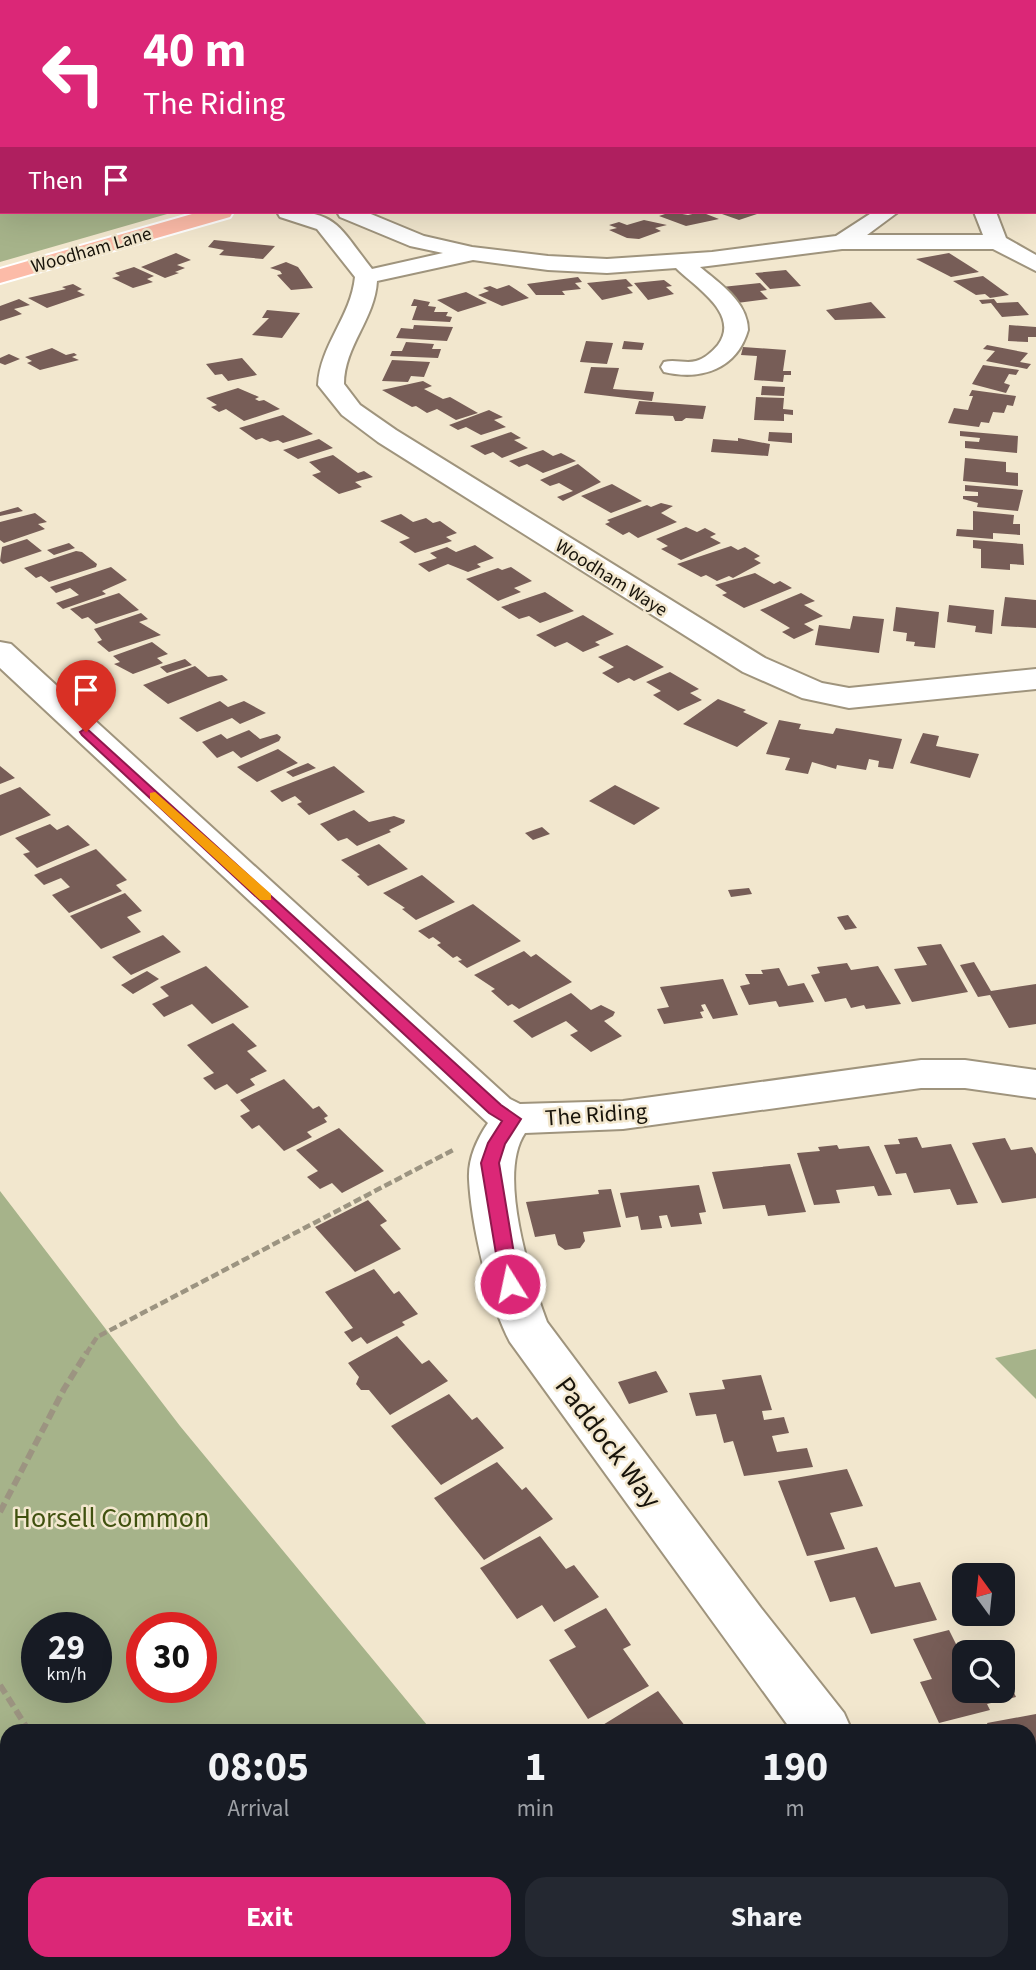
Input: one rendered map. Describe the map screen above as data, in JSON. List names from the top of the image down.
{
  "streets": {
    "main road": ["Woodham Lane"],
    "street": ["Woodham Waye", "The Riding", "Paddock Way"]
  },
  "crossings": [
    ["The Riding", "Paddock Way"]
  ],
  "parks": ["Horsell Common"],
  "north": "top",
  "page": {
    "turn": ["40 m", "The Riding"],
    "then": "Then",
    "speed": "29 km/h",
    "limit": "30",
    "eta": [
      "08:05",
      "Arrival",
      "1",
      "min",
      "190",
      "m"
    ],
    "buttons": ["Exit", "Share"]
  }
}
